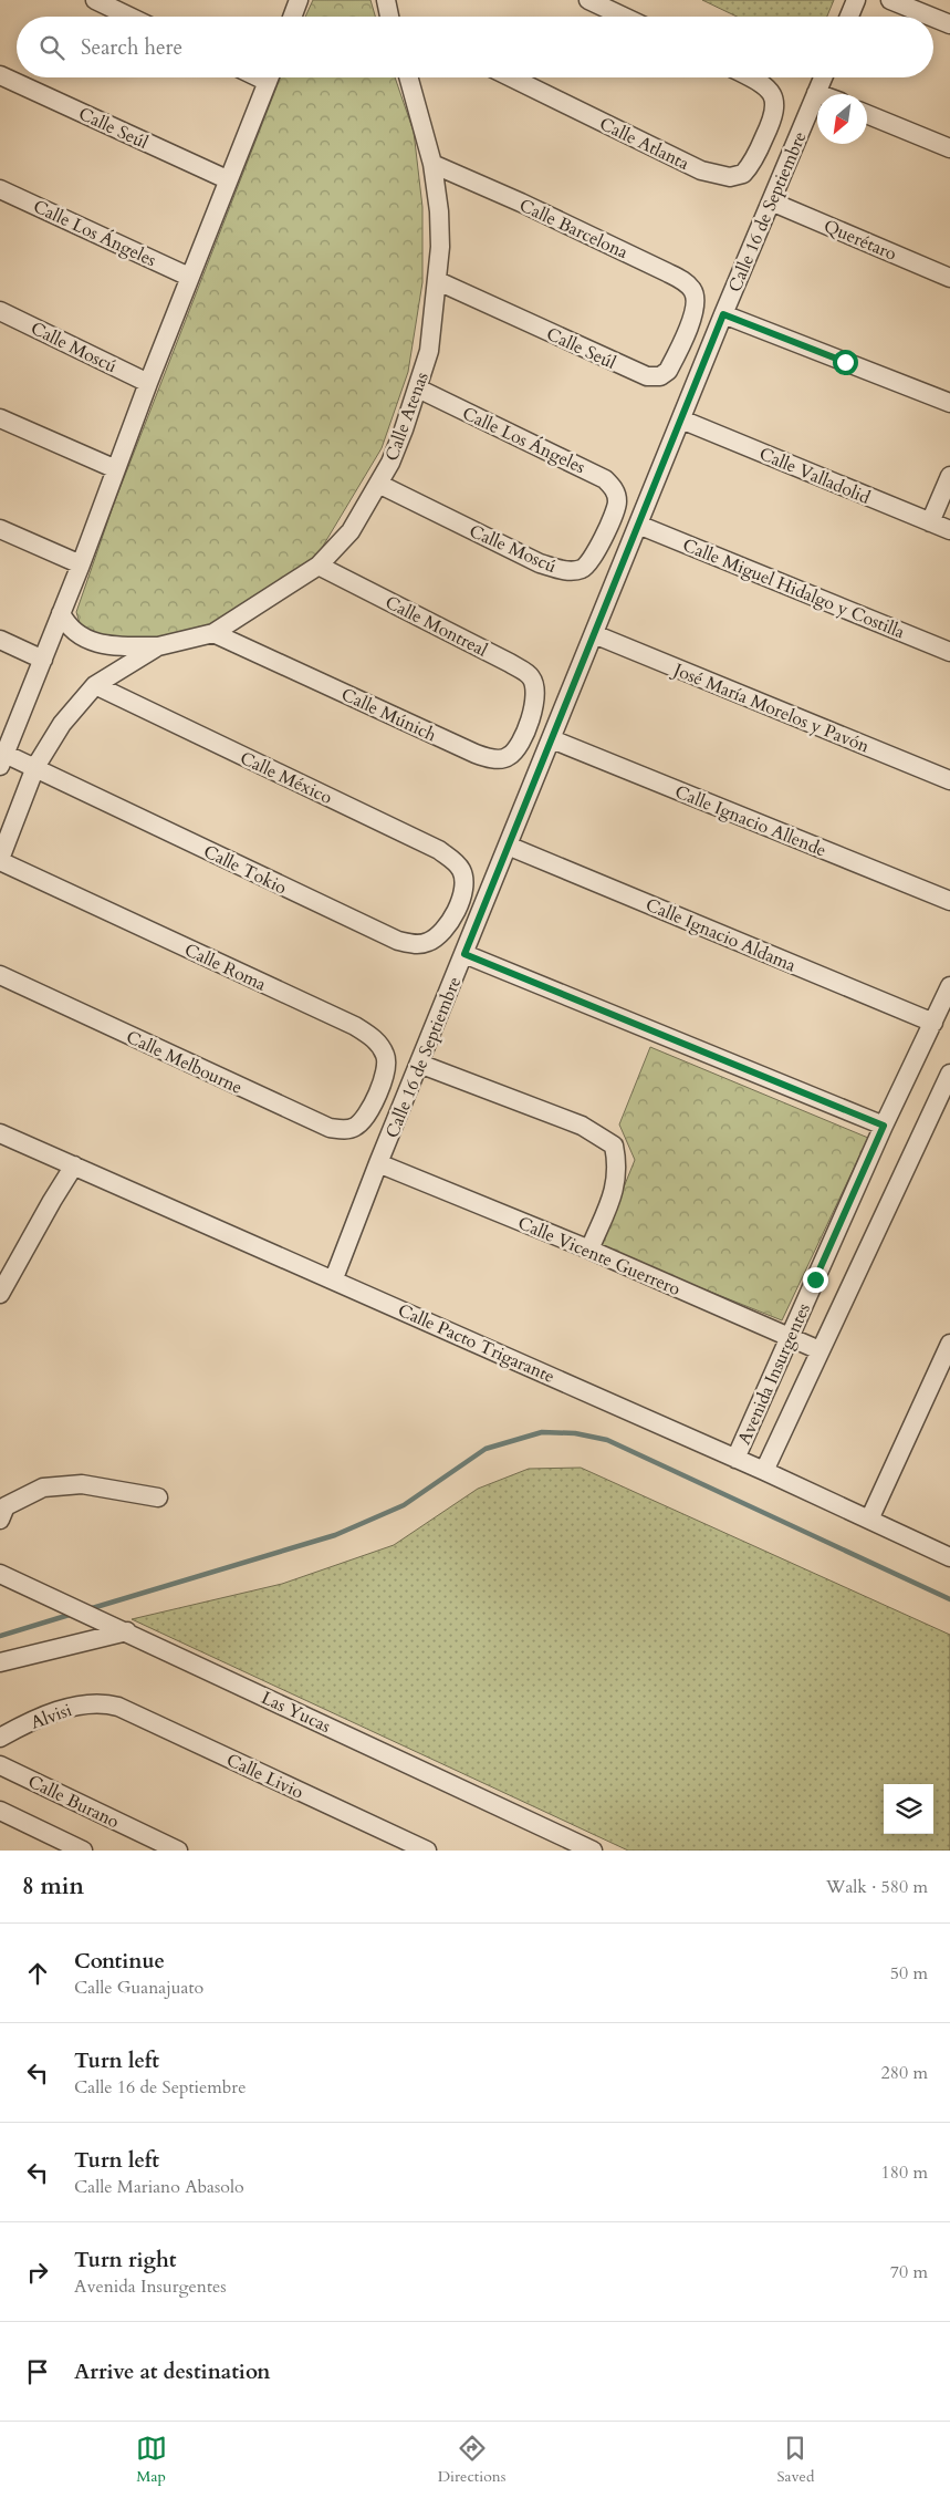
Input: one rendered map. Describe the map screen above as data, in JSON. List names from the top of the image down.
{
  "streets": {
    "street": [
      "Calle Seúl",
      "Calle Atlanta",
      "Calle 16 de Septiembre",
      "Calle Barcelona",
      "Calle Los Ángeles",
      "Querétaro",
      "Calle Moscú",
      "Calle Atenas",
      "Calle Valladolid",
      "Calle Miguel Hidalgo y Costilla",
      "Calle Montreal",
      "José María Morelos y Pavón",
      "Calle Múnich",
      "Calle México",
      "Calle Ignacio Allende",
      "Calle Tokio",
      "Calle Ignacio Aldama",
      "Calle Roma",
      "Calle Melbourne",
      "Calle Vicente Guerrero",
      "Calle Pacto Trigarante",
      "Avenida Insurgentes",
      "Las Yucas",
      "Alvisi",
      "Calle Livio",
      "Calle Burano"
    ]
  },
  "crossings": [
    ["Calle Seúl", "Calle Barcelona"],
    ["Calle Seúl", "Calle Atenas"],
    ["Calle 16 de Septiembre", "Querétaro"],
    ["Calle 16 de Septiembre", "Calle Valladolid"],
    ["Calle 16 de Septiembre", "Calle Miguel Hidalgo y Costilla"],
    ["Calle 16 de Septiembre", "José María Morelos y Pavón"],
    ["Calle 16 de Septiembre", "Calle Ignacio Allende"],
    ["Calle 16 de Septiembre", "Calle Ignacio Aldama"],
    ["Calle 16 de Septiembre", "Calle Vicente Guerrero"],
    ["Calle 16 de Septiembre", "Calle Pacto Trigarante"],
    ["Calle Barcelona", "Calle Atenas"],
    ["Calle Los Ángeles", "Calle Moscú"],
    ["Calle Los Ángeles", "Calle Atenas"],
    ["Calle Moscú", "Calle Atenas"],
    ["Calle Atenas", "Calle Montreal"],
    ["Calle Atenas", "Calle Múnich"],
    ["Calle Atenas", "Calle México"],
    ["Calle Atenas", "Calle Tokio"],
    ["Calle Atenas", "Calle Roma"],
    ["Calle Montreal", "Calle Múnich"],
    ["Calle México", "Calle Tokio"],
    ["Calle Ignacio Aldama", "Avenida Insurgentes"],
    ["Calle Roma", "Calle Melbourne"],
    ["Calle Vicente Guerrero", "Avenida Insurgentes"],
    ["Calle Pacto Trigarante", "Avenida Insurgentes"],
    ["Alvisi", "Calle Livio"]
  ],
  "north": "bottom left",
  "page": {
    "search": "Search here",
    "heading": ["8 min", "Walk · 580 m"],
    "list": [
      ["Continue", "Calle Guanajuato", "50 m"],
      ["Turn left", "Calle 16 de Septiembre", "280 m"],
      ["Turn left", "Calle Mariano Abasolo", "180 m"],
      ["Turn right", "Avenida Insurgentes", "70 m"],
      "Arrive at destination"
    ],
    "nav": ["Map", "Directions", "Saved"]
  }
}
